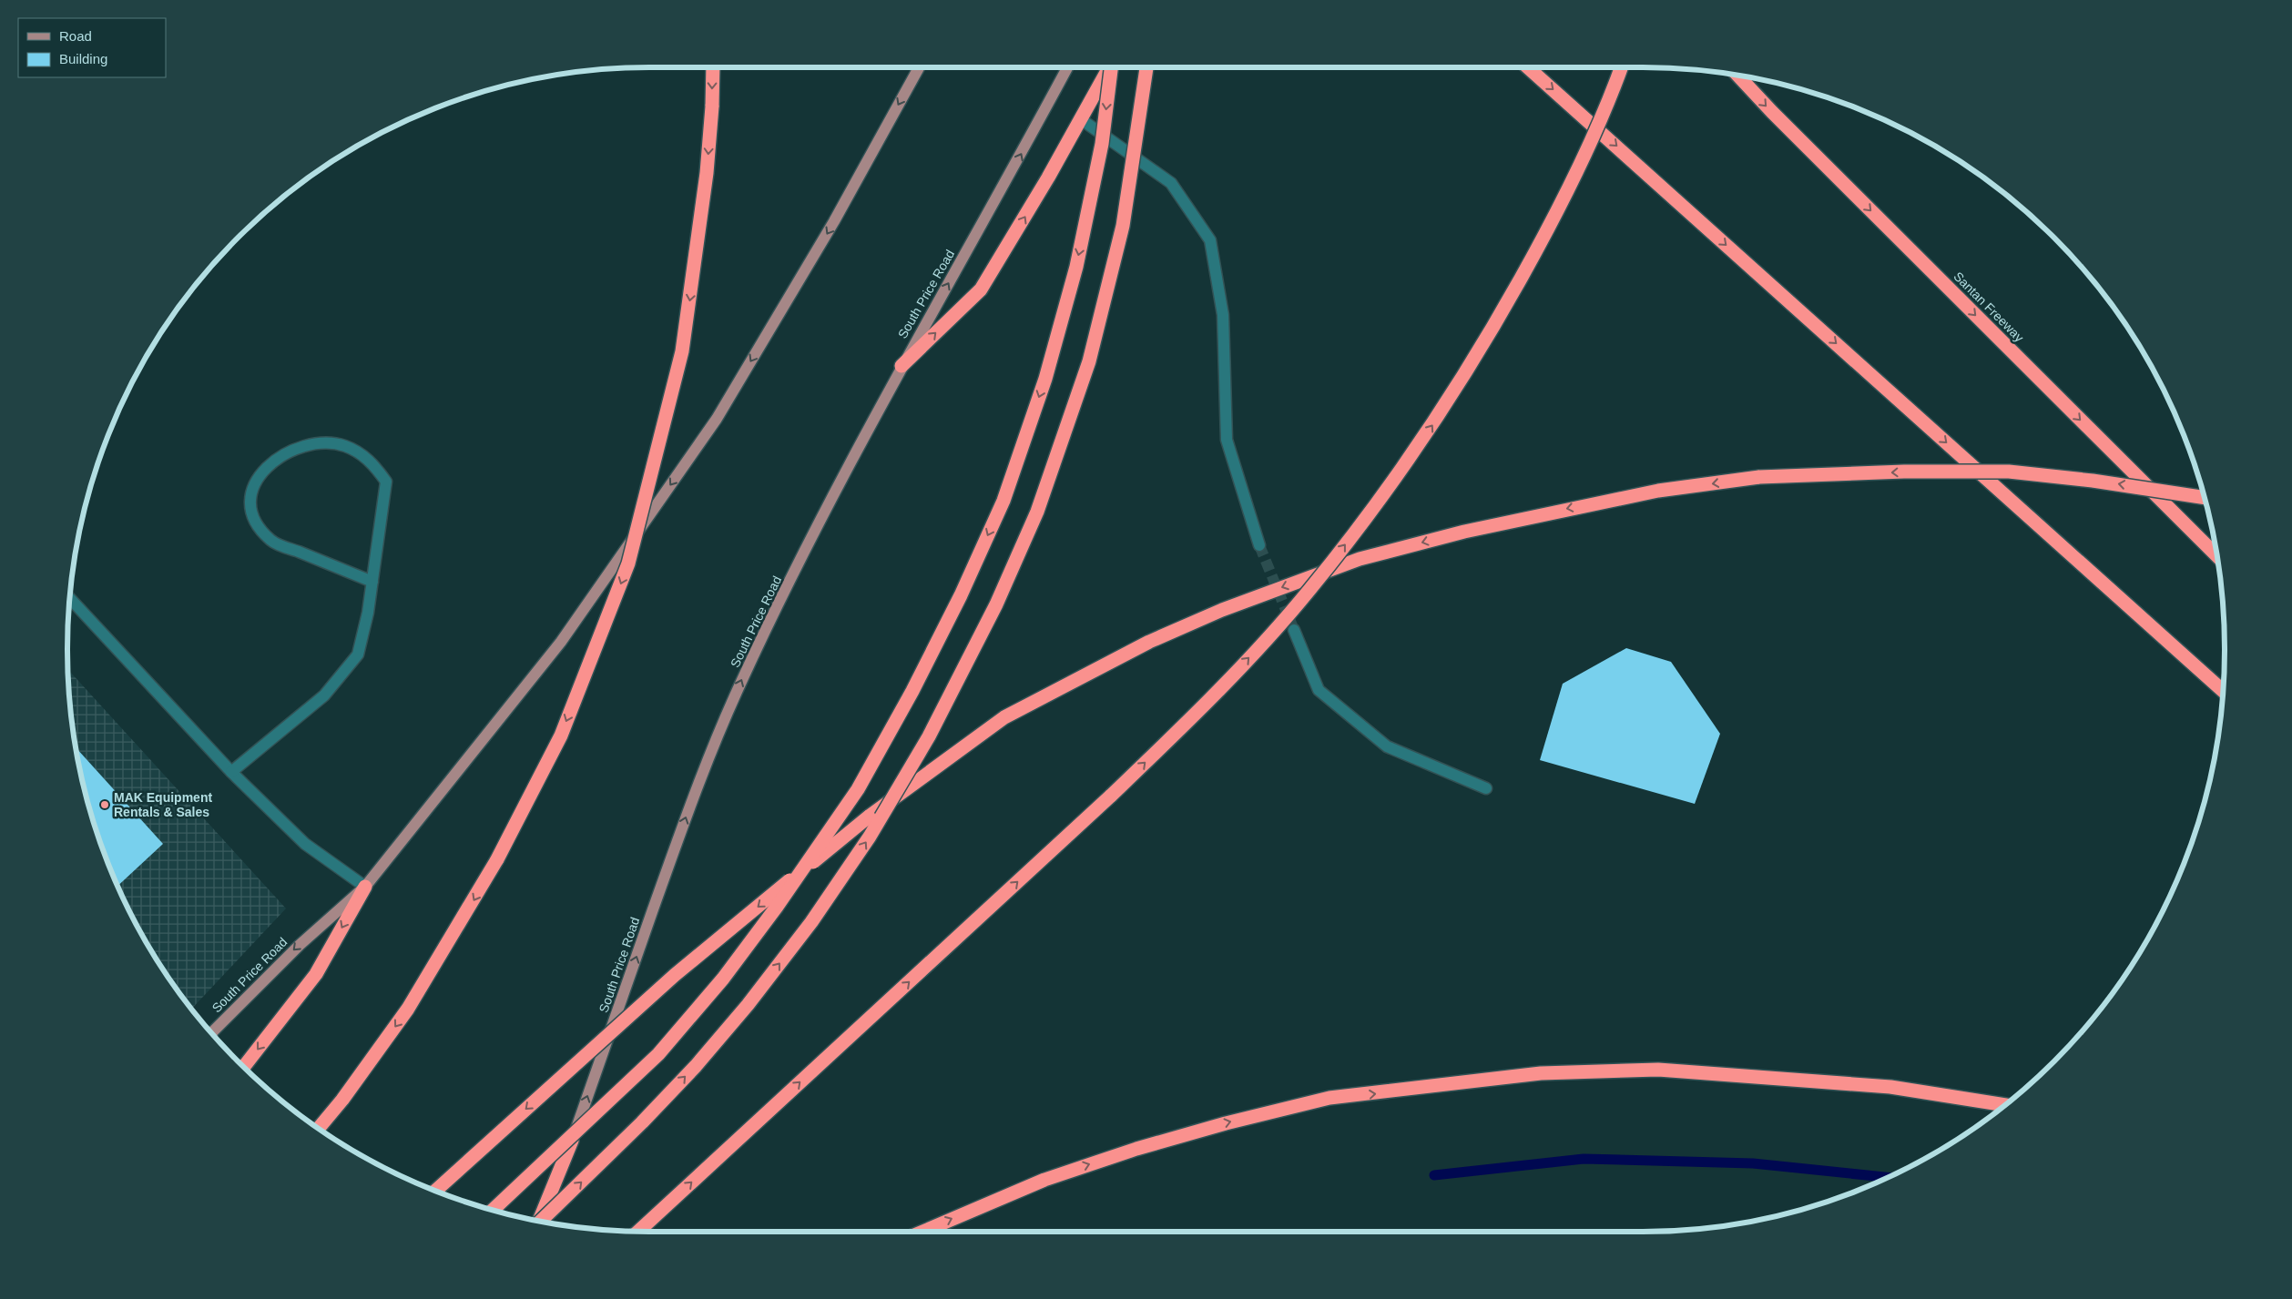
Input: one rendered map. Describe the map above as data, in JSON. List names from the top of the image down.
{
  "streets": {
    "highway": ["Santan Freeway"],
    "main road": ["South Price Road"]
  },
  "places": ["MAK Equipment Rentals & Sales"],
  "legend": ["Road", "Building"]
}
